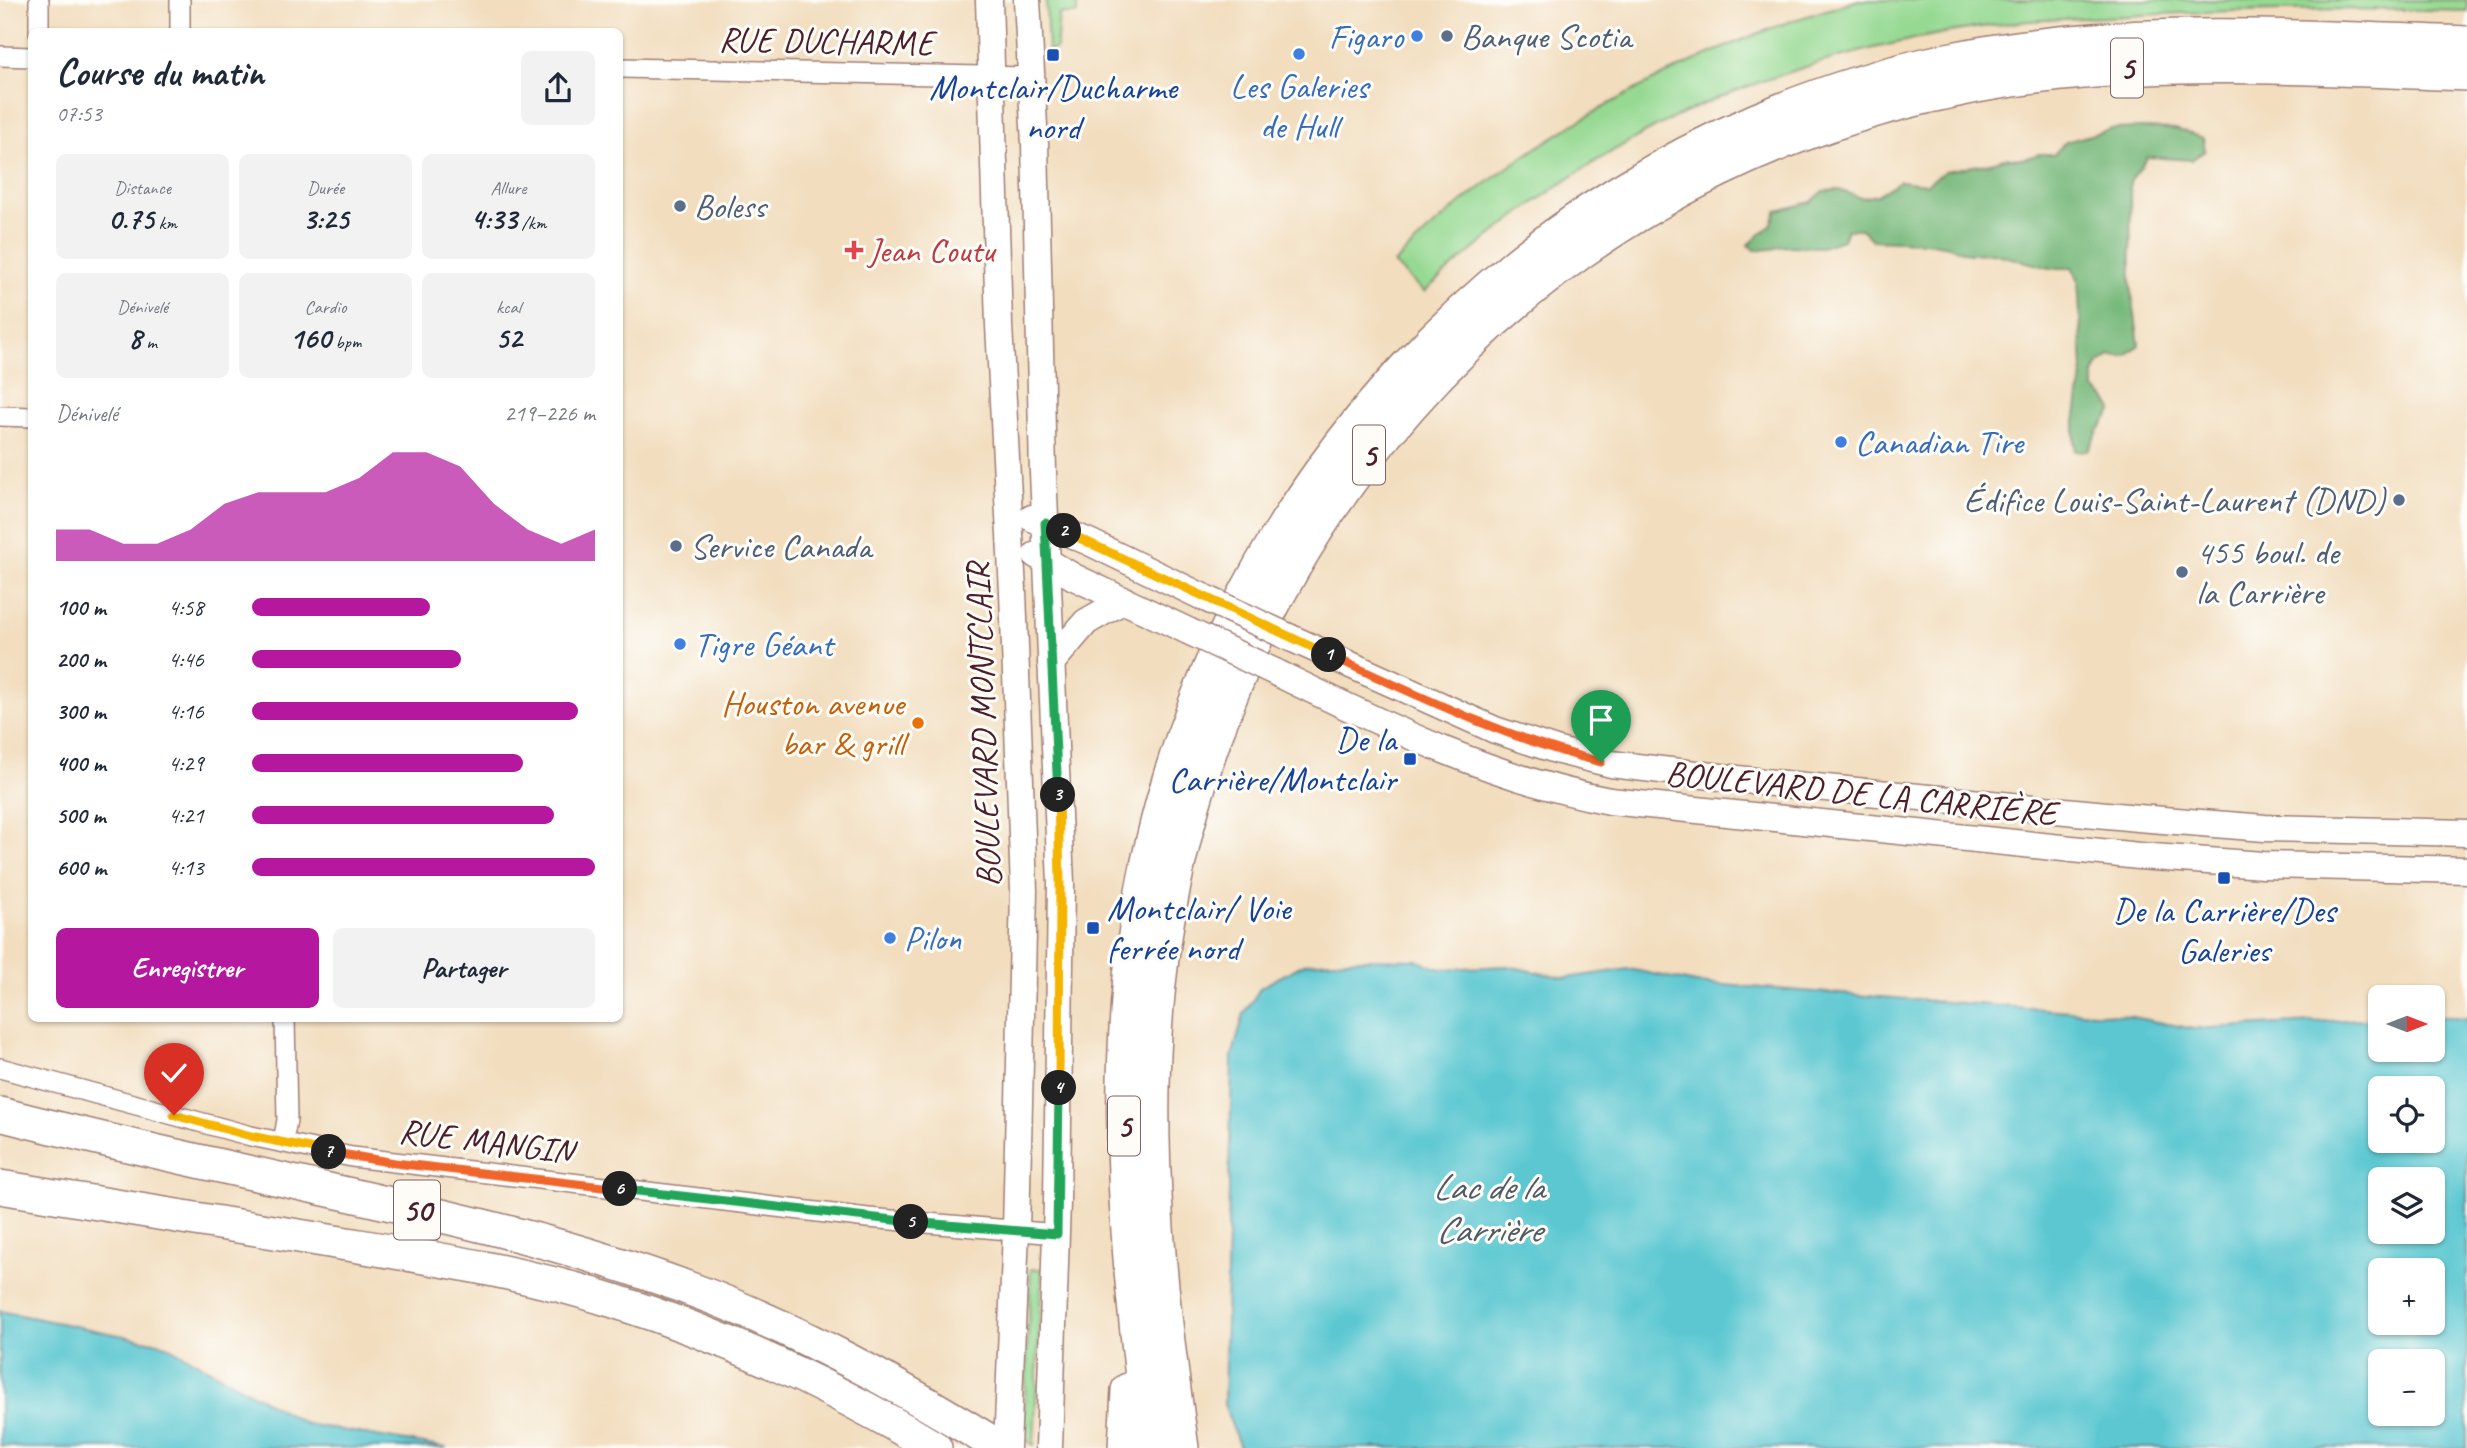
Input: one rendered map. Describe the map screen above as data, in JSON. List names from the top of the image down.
{
  "streets": {
    "highway": ["5", "50"],
    "main road": ["BOULEVARD MONTCLAIR", "BOULEVARD DE LA CARRIÈRE"],
    "street": ["RUE DUCHARME", "RUE MANGIN"]
  },
  "crossings": [
    ["RUE DUCHARME", "BOULEVARD MONTCLAIR"],
    ["BOULEVARD MONTCLAIR", "BOULEVARD DE LA CARRIÈRE"],
    ["BOULEVARD MONTCLAIR", "RUE MANGIN"]
  ],
  "water": ["Lac de la Carrière"],
  "places": {
    "other": [
      "Figaro",
      "Banque Scotia",
      "Les Galeries de Hull",
      "Boless",
      "Canadian Tire",
      "Édifice Louis-Saint-Laurent (DND)",
      "Service Canada",
      "455 boul. de la Carrière",
      "Tigre Géant",
      "Houston avenue bar & grill",
      "Pilon"
    ],
    "transit": [
      "Montclair/Ducharme nord",
      "De la Carrière/Montclair",
      "De la Carrière/Des Galeries",
      "Montclair/ Voie ferrée nord"
    ],
    "health": ["Jean Coutu"]
  },
  "north": "right",
  "page": {
    "heading": ["Course du matin", "07:53"],
    "stats": [
      ["Distance", "0.75 km"],
      ["Durée", "3:25"],
      ["Allure", "4:33 /km"],
      ["Dénivelé", "8 m"],
      ["Cardio", "160 bpm"],
      ["kcal", "52"]
    ],
    "chart": ["Dénivelé", "219–226 m"],
    "pins": [
      "2",
      "1",
      "3",
      "4",
      "7",
      "6",
      "5"
    ],
    "list": [
      {
        "name": "100 m",
        "note": "4:58"
      },
      {
        "name": "200 m",
        "note": "4:46"
      },
      {
        "name": "300 m",
        "note": "4:16"
      },
      {
        "name": "400 m",
        "note": "4:29"
      },
      {
        "name": "500 m",
        "note": "4:21"
      },
      {
        "name": "600 m",
        "note": "4:13"
      }
    ],
    "buttons": ["Enregistrer", "Partager"],
    "map_buttons": ["+", "−"]
  }
}
